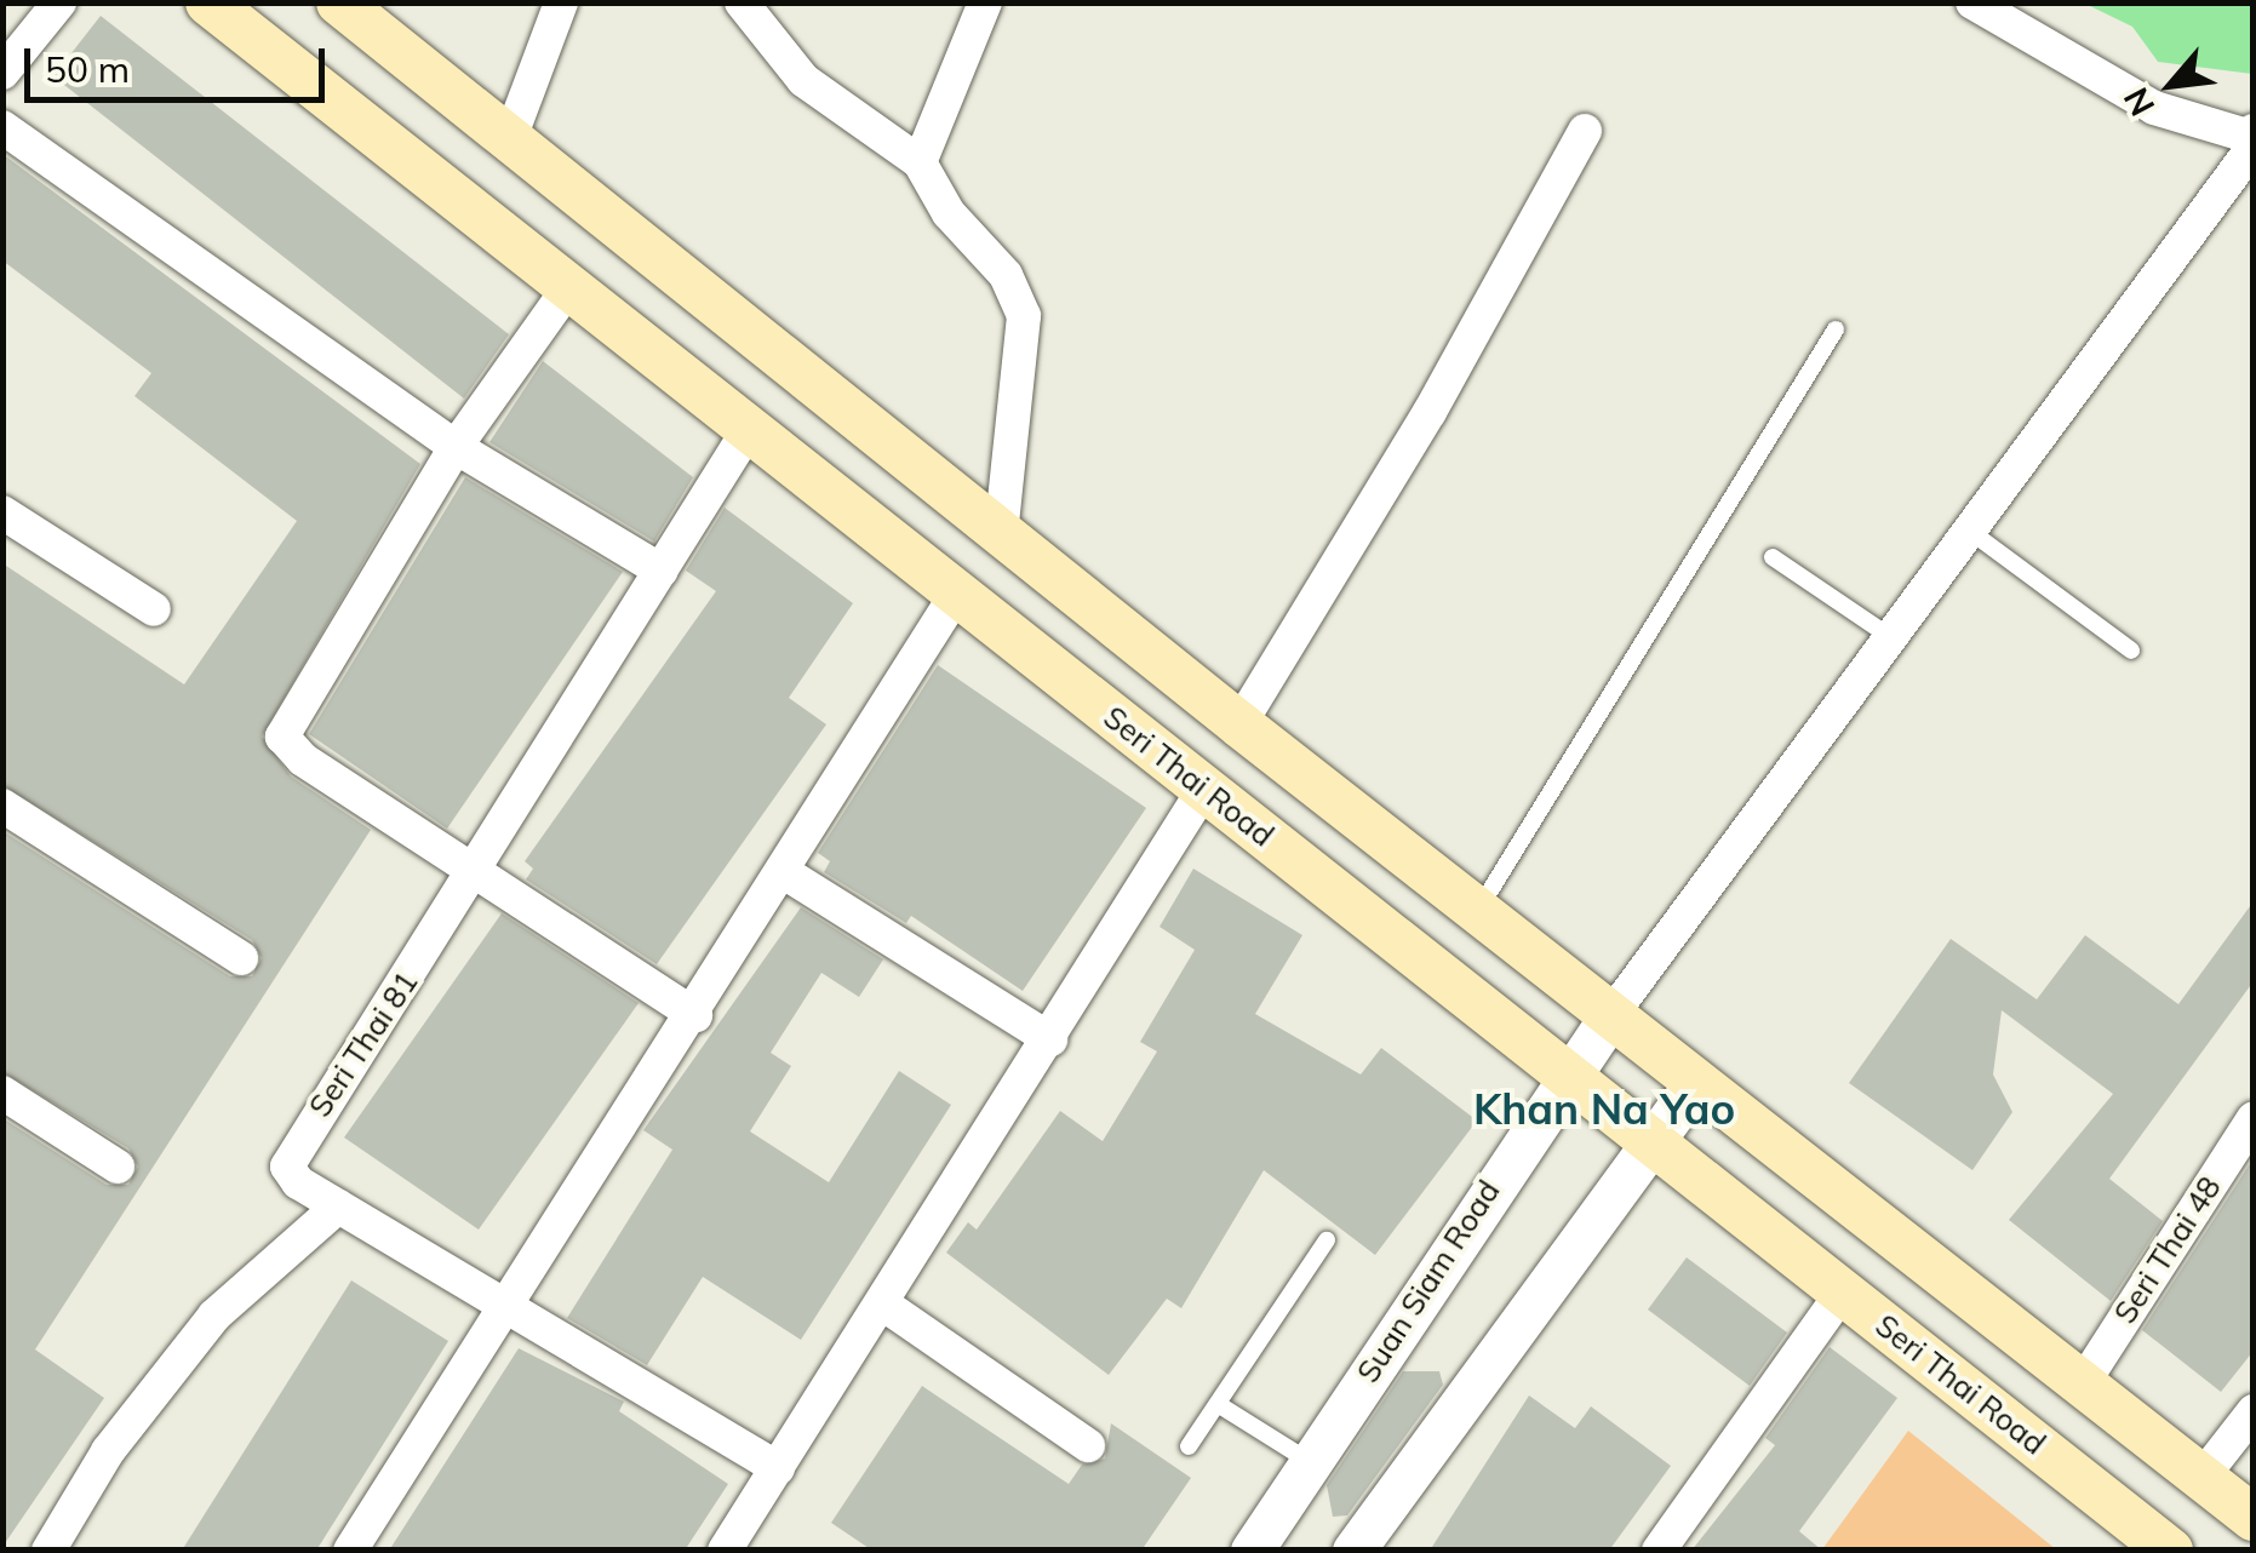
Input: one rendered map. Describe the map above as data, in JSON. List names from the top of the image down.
{
  "streets": {
    "main road": ["Seri Thai Road"],
    "street": ["Seri Thai 81", "Seri Thai 48", "Suan Siam Road"]
  },
  "crossings": [
    ["Seri Thai Road", "Seri Thai 81"],
    ["Seri Thai Road", "Suan Siam Road"]
  ],
  "districts": ["Khan Na Yao"],
  "scale_bar": "50 m",
  "north": "bottom left"
}
